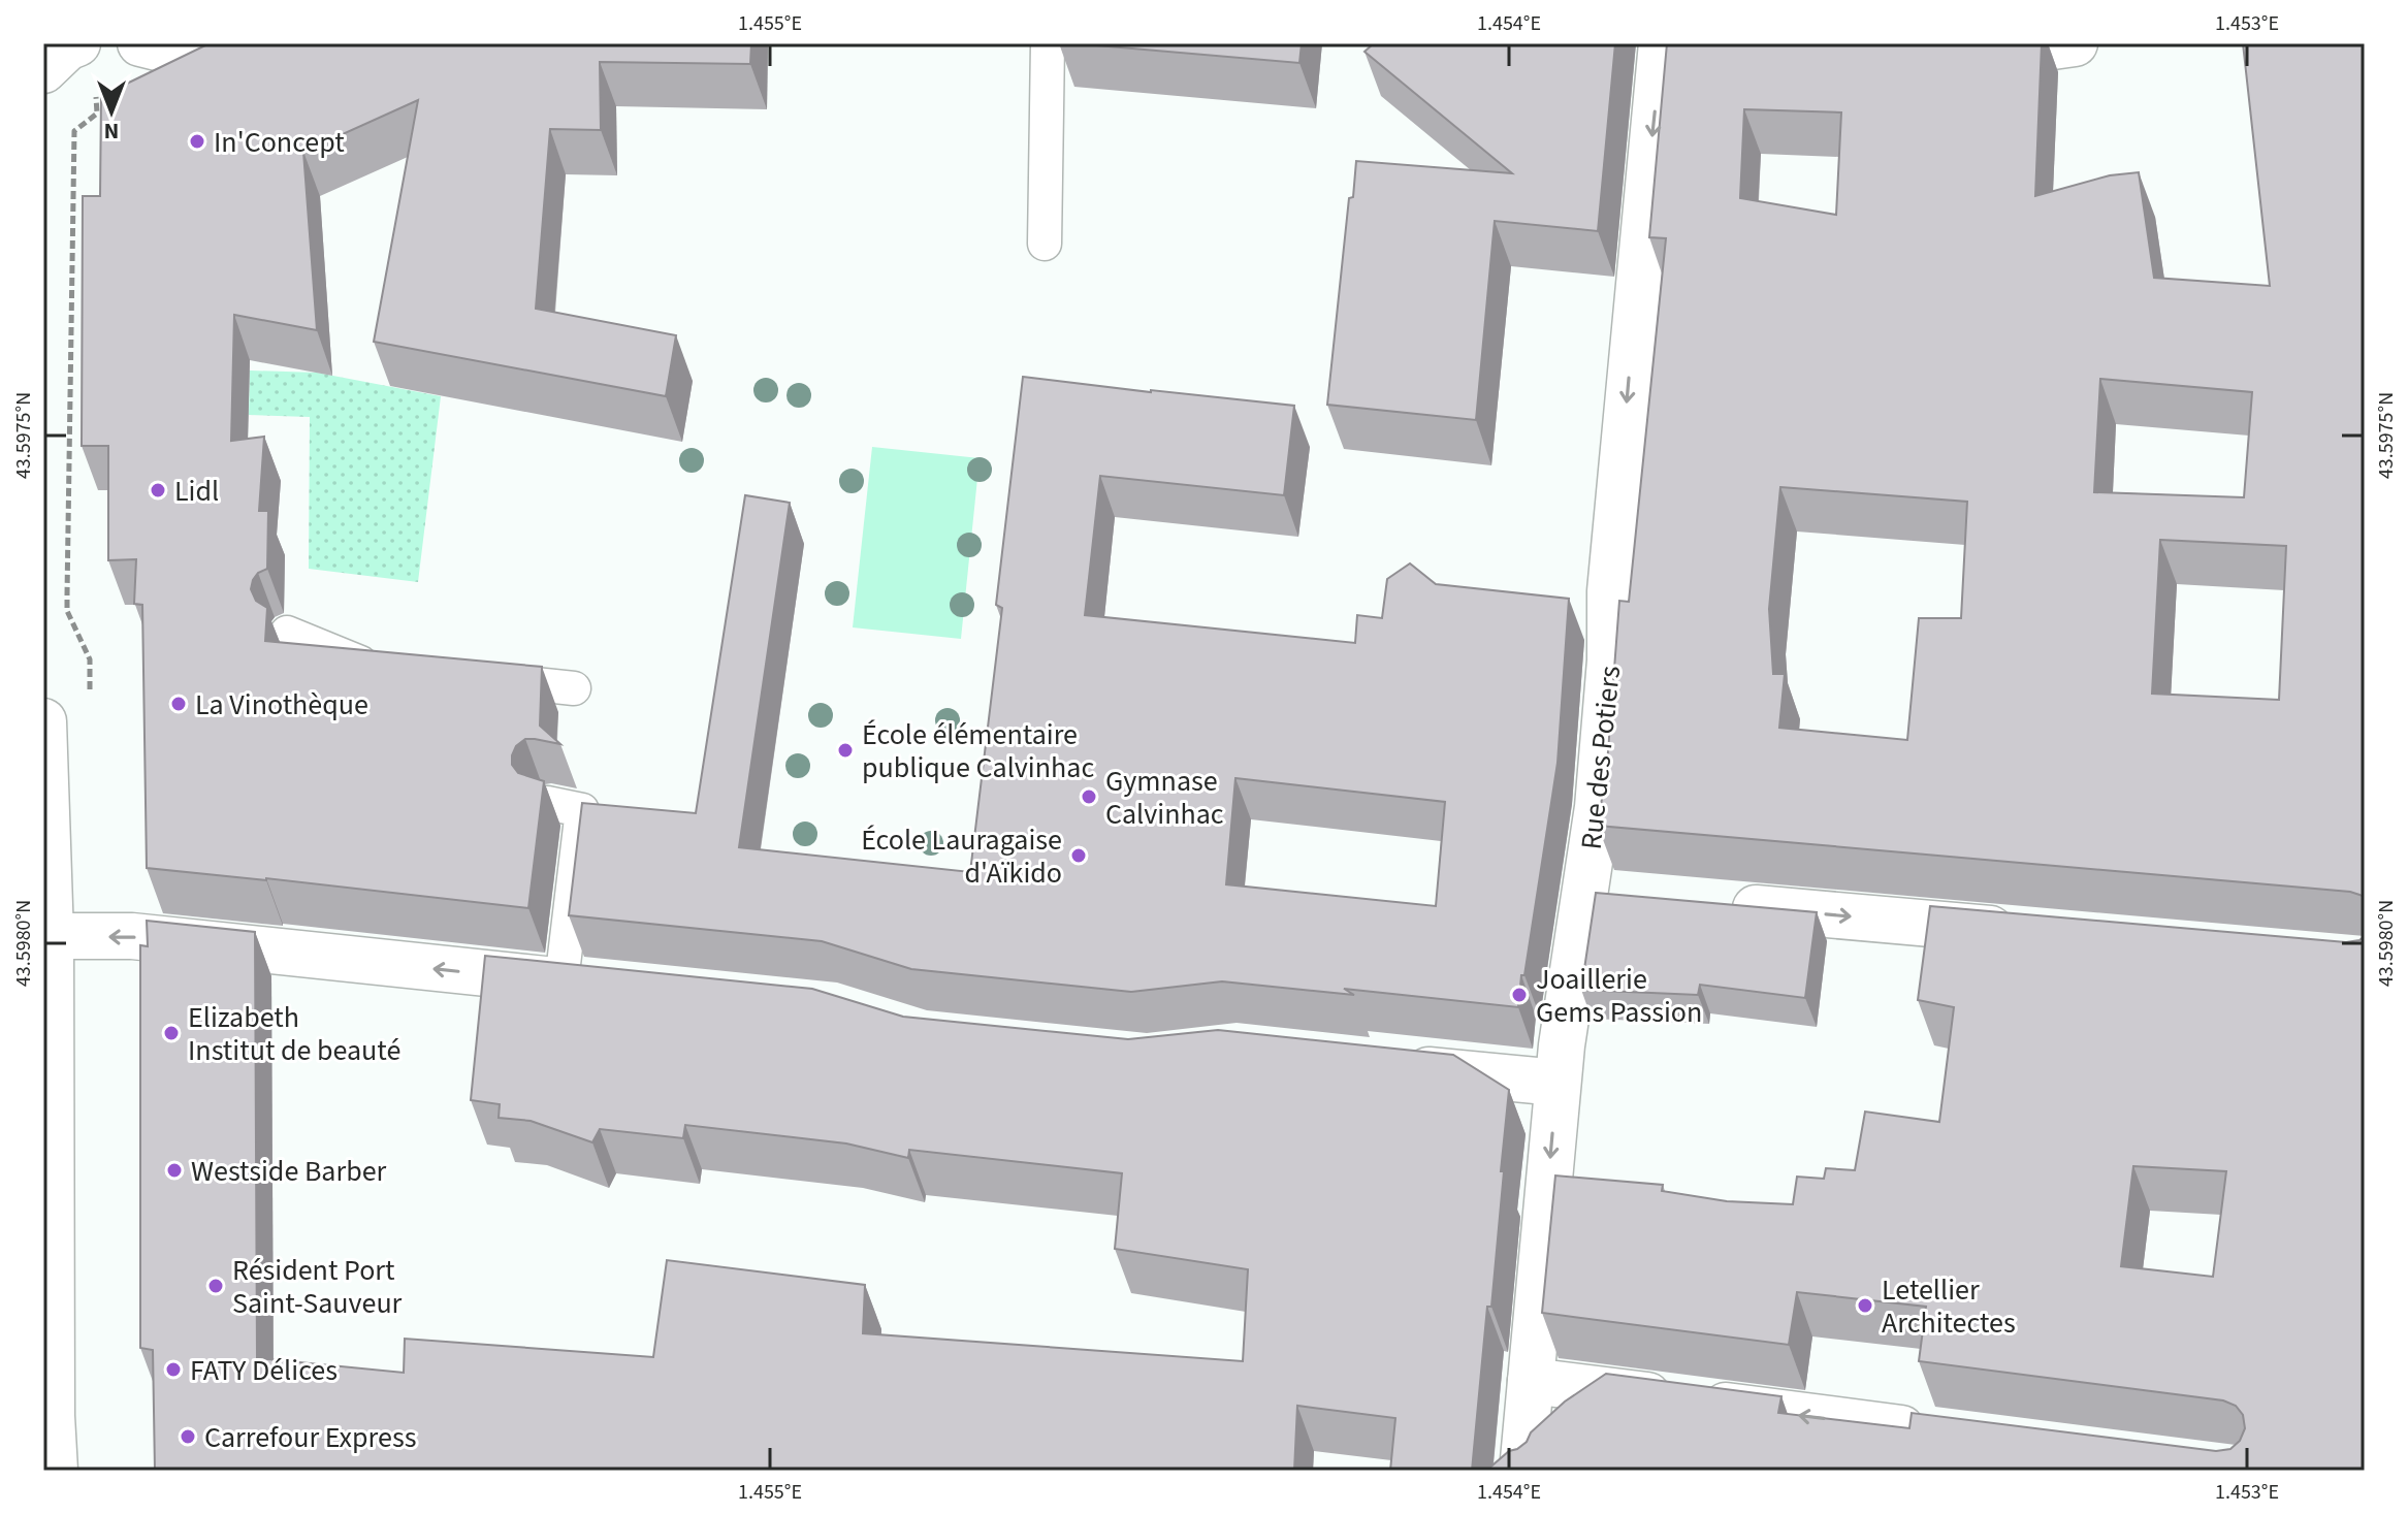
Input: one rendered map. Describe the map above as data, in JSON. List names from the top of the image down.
{
  "streets": {
    "street": ["Rue des Potiers"]
  },
  "one_way": ["Rue des Potiers"],
  "places": [
    "In'Concept",
    "Lidl",
    "La Vinothèque",
    "École élémentaire publique Calvinhac",
    "Gymnase Calvinhac",
    "École Lauragaise d'Aïkido",
    "Joaillerie Gems Passion",
    "Elizabeth Institut de beauté",
    "Westside Barber",
    "Résident Port Saint-Sauveur",
    "Letellier Architectes",
    "FATY Délices",
    "Carrefour Express"
  ],
  "north": "bottom",
  "coordinates": [
    "1.455°E",
    "1.454°E",
    "1.453°E",
    "43.5975°N",
    "43.5980°N"
  ]
}
